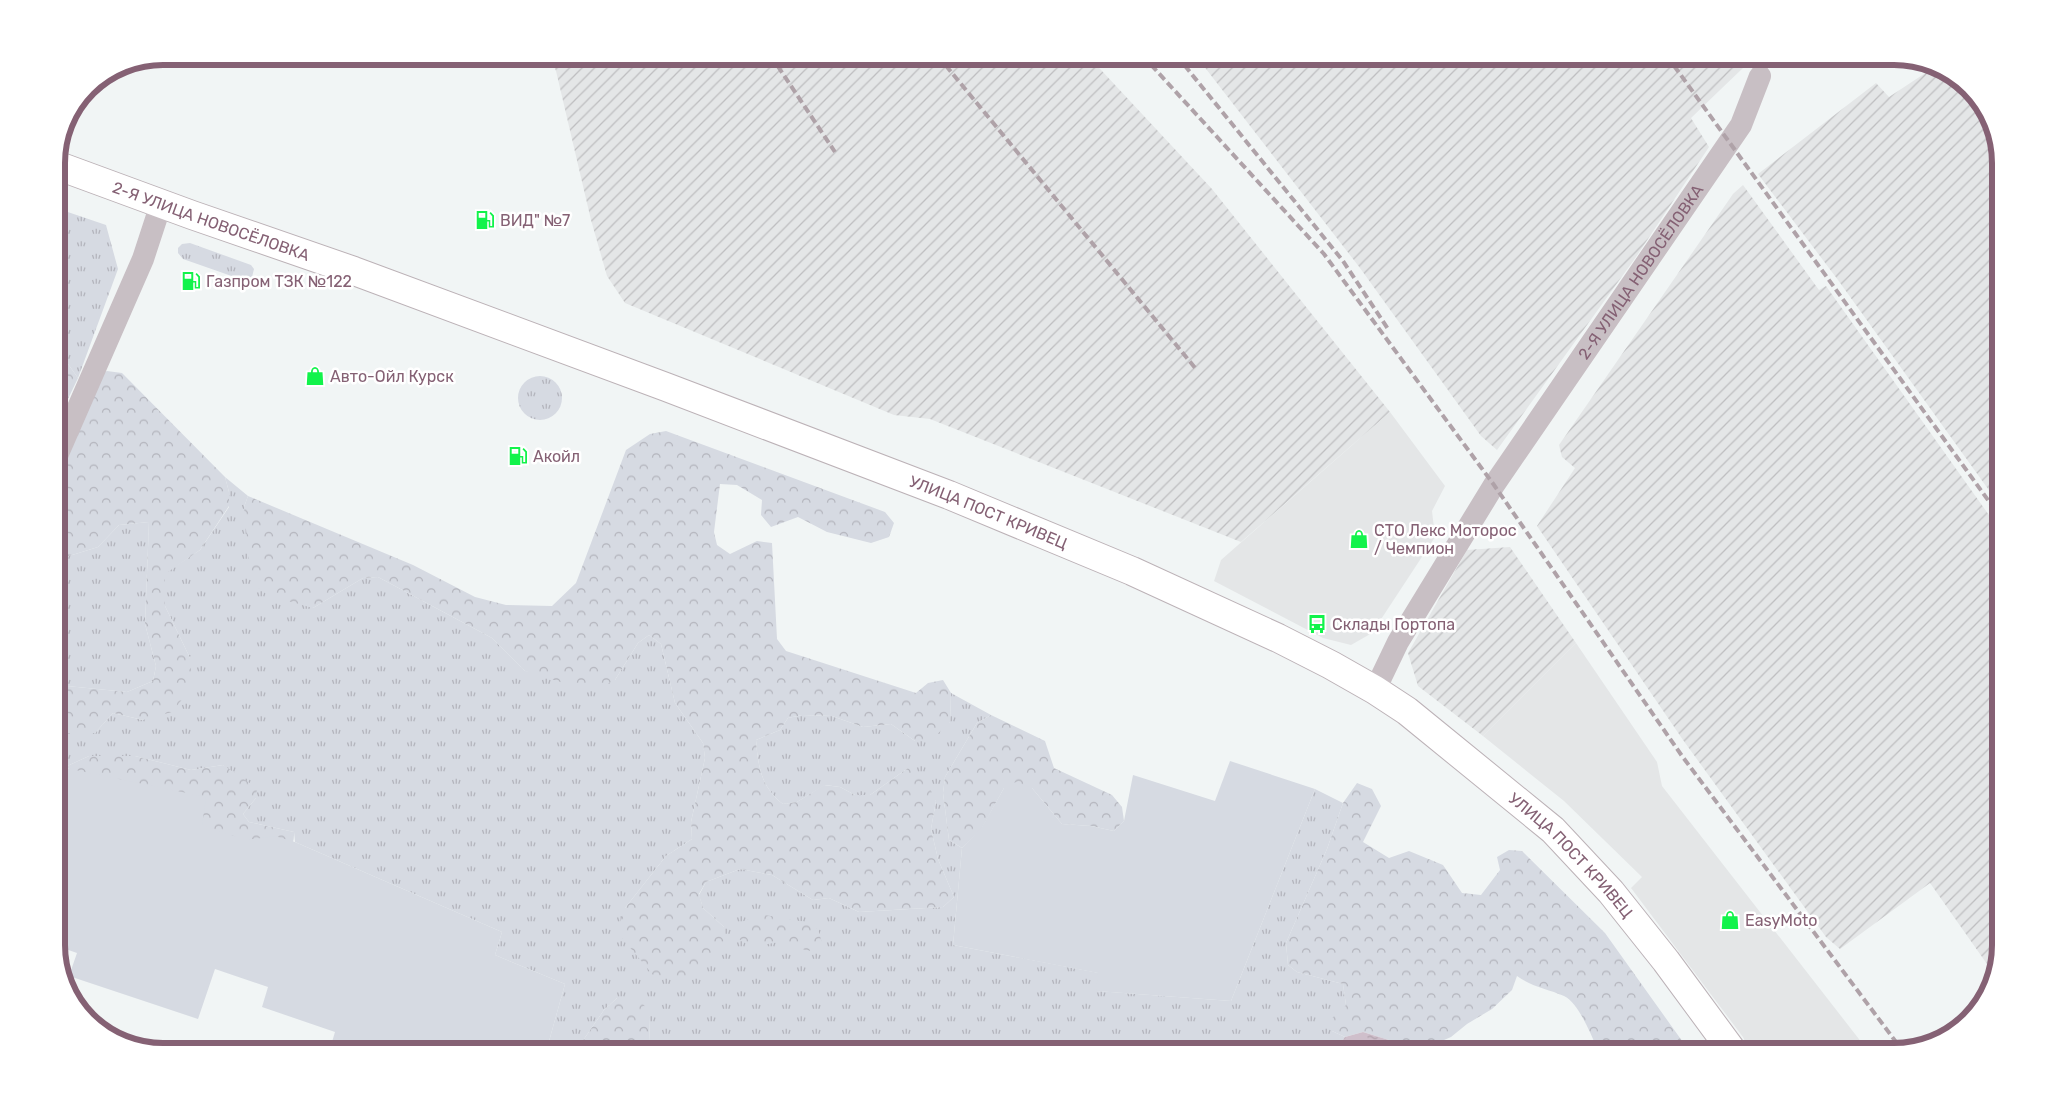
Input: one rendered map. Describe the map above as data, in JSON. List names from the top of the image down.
{
  "streets": {
    "main road": ["2-Я УЛИЦА НОВОСЁЛОВКА", "УЛИЦА ПОСТ КРИВЕЦ"]
  },
  "crossings": [
    ["2-Я УЛИЦА НОВОСЁЛОВКА", "УЛИЦА ПОСТ КРИВЕЦ"]
  ],
  "places": {
    "fuel station": ["ВИД\" №7", "Газпром ТЗК №122", "Акойл"],
    "shop": ["Авто-Ойл Курск", "СТО Лекс Моторос / Чемпион", "EasyMoto"],
    "bus stop": ["Склады Гортопа"]
  }
}
